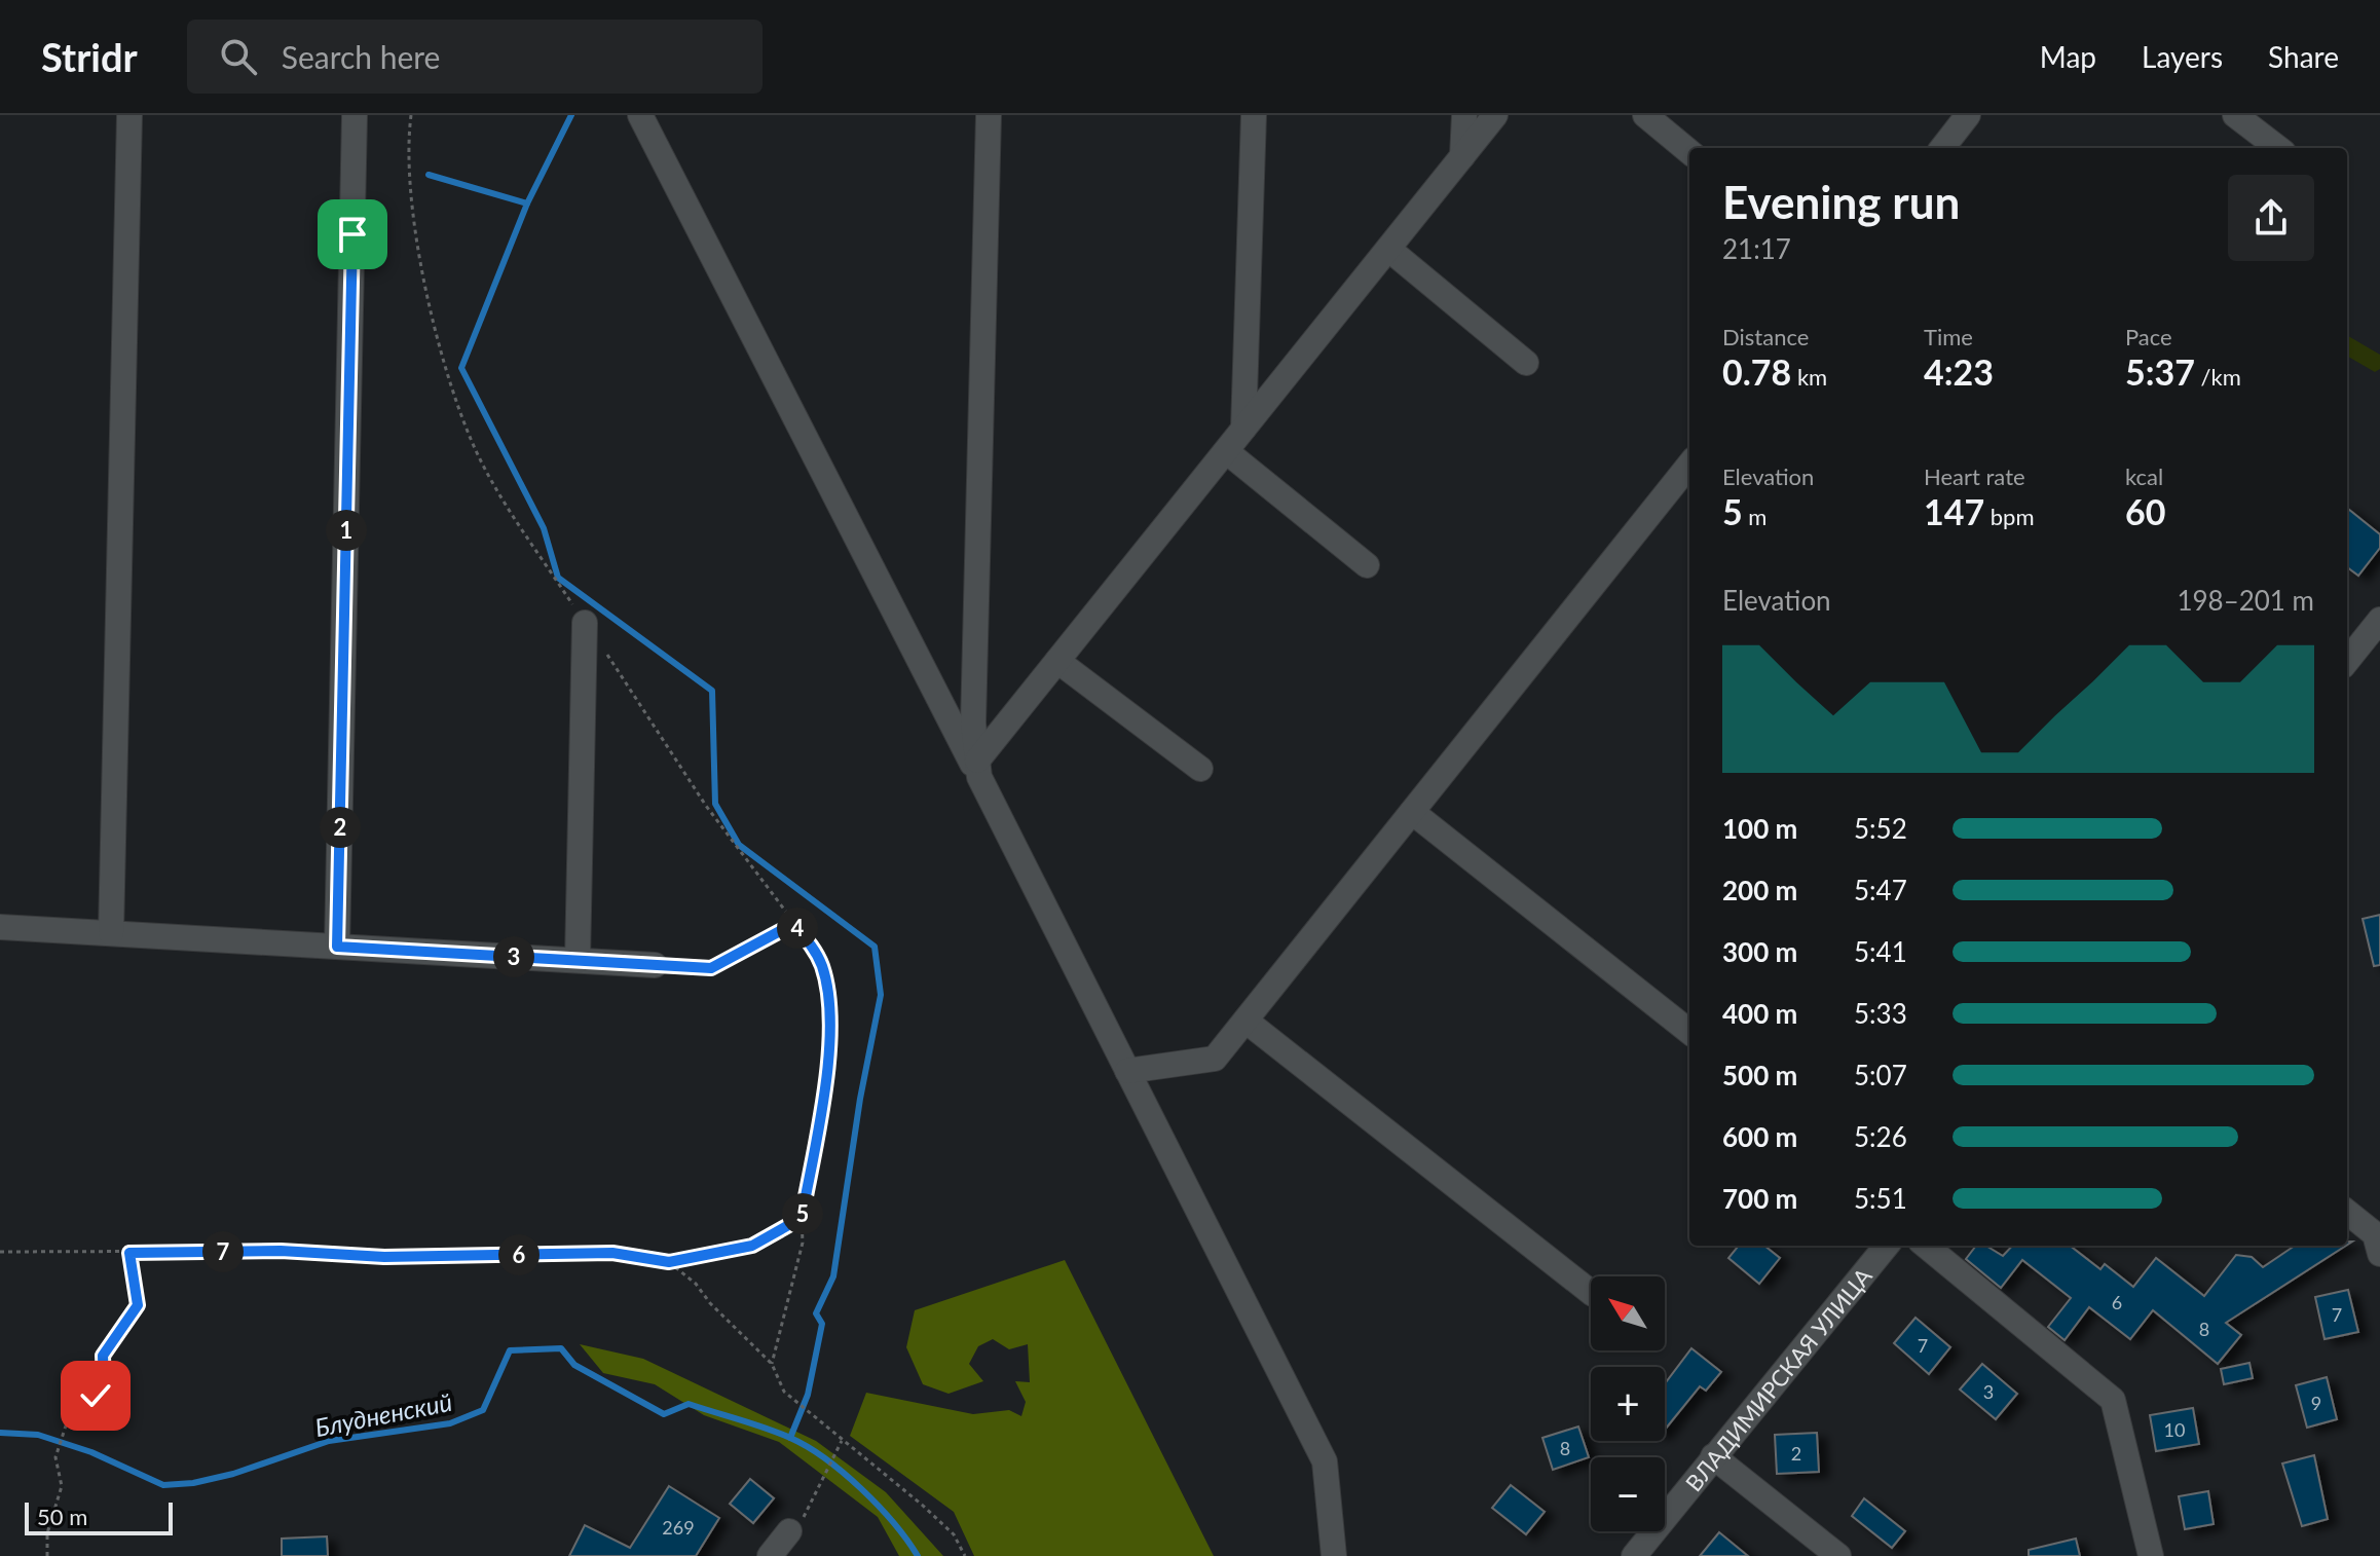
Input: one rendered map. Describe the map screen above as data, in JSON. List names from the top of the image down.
{
  "streets": {
    "street": ["ВЛАДИМИРСКАЯ УЛИЦА"]
  },
  "water": ["Блудненский"],
  "house_numbers": [
    "6",
    "7",
    "8",
    "7",
    "3",
    "9",
    "10",
    "8",
    "2",
    "269"
  ],
  "scale_bar": "50 m",
  "north": "top left",
  "page": {
    "header": "Stridr",
    "search": "Search here",
    "nav": ["Map", "Layers", "Share"],
    "heading": ["Evening run", "21:17"],
    "stats": [
      ["Distance", "0.78 km"],
      ["Time", "4:23"],
      ["Pace", "5:37 /km"],
      ["Elevation", "5 m"],
      ["Heart rate", "147 bpm"],
      ["kcal", "60"]
    ],
    "pins": [
      "1",
      "2",
      "4",
      "3",
      "5",
      "7",
      "6"
    ],
    "chart": ["Elevation", "198–201 m"],
    "list": [
      {
        "name": "100 m",
        "note": "5:52"
      },
      {
        "name": "200 m",
        "note": "5:47"
      },
      {
        "name": "300 m",
        "note": "5:41"
      },
      {
        "name": "400 m",
        "note": "5:33"
      },
      {
        "name": "500 m",
        "note": "5:07"
      },
      {
        "name": "600 m",
        "note": "5:26"
      },
      {
        "name": "700 m",
        "note": "5:51"
      }
    ],
    "map_buttons": ["+", "−"],
    "scale": "50 m"
  }
}
